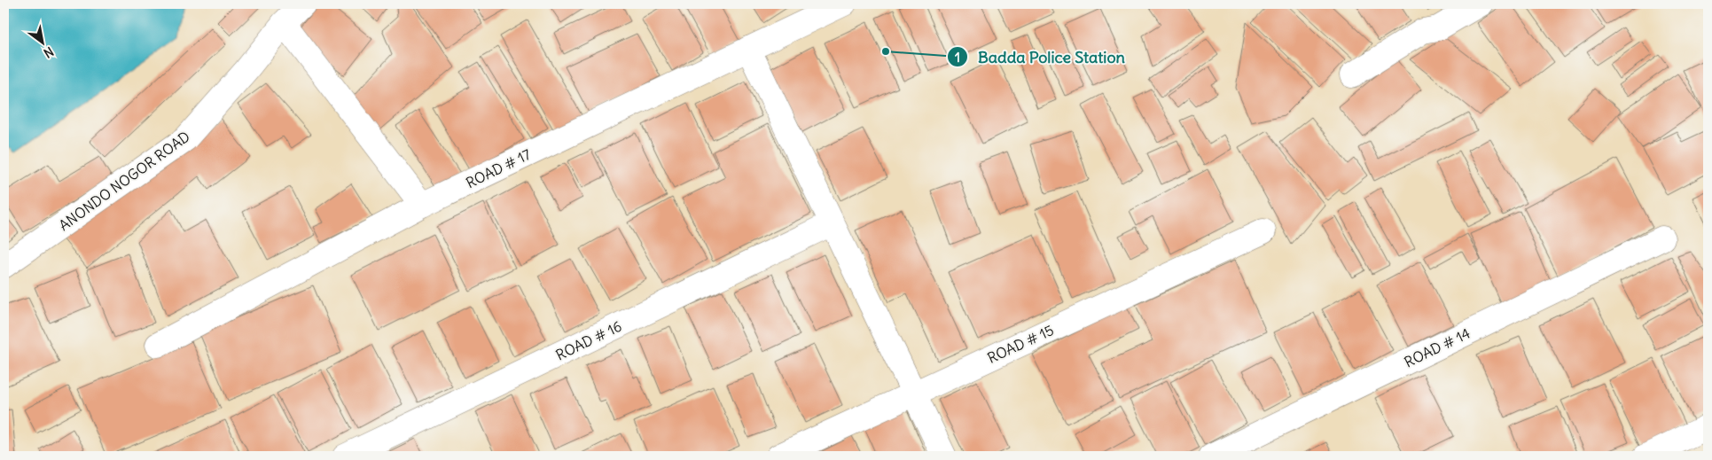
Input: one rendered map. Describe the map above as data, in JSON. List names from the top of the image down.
{
  "streets": {
    "street": [
      "ROAD # 17",
      "ANONDO NOGOR ROAD",
      "ROAD # 16",
      "ROAD # 15",
      "ROAD # 14"
    ]
  },
  "places": ["Badda Police Station"],
  "north": "bottom right"
}
